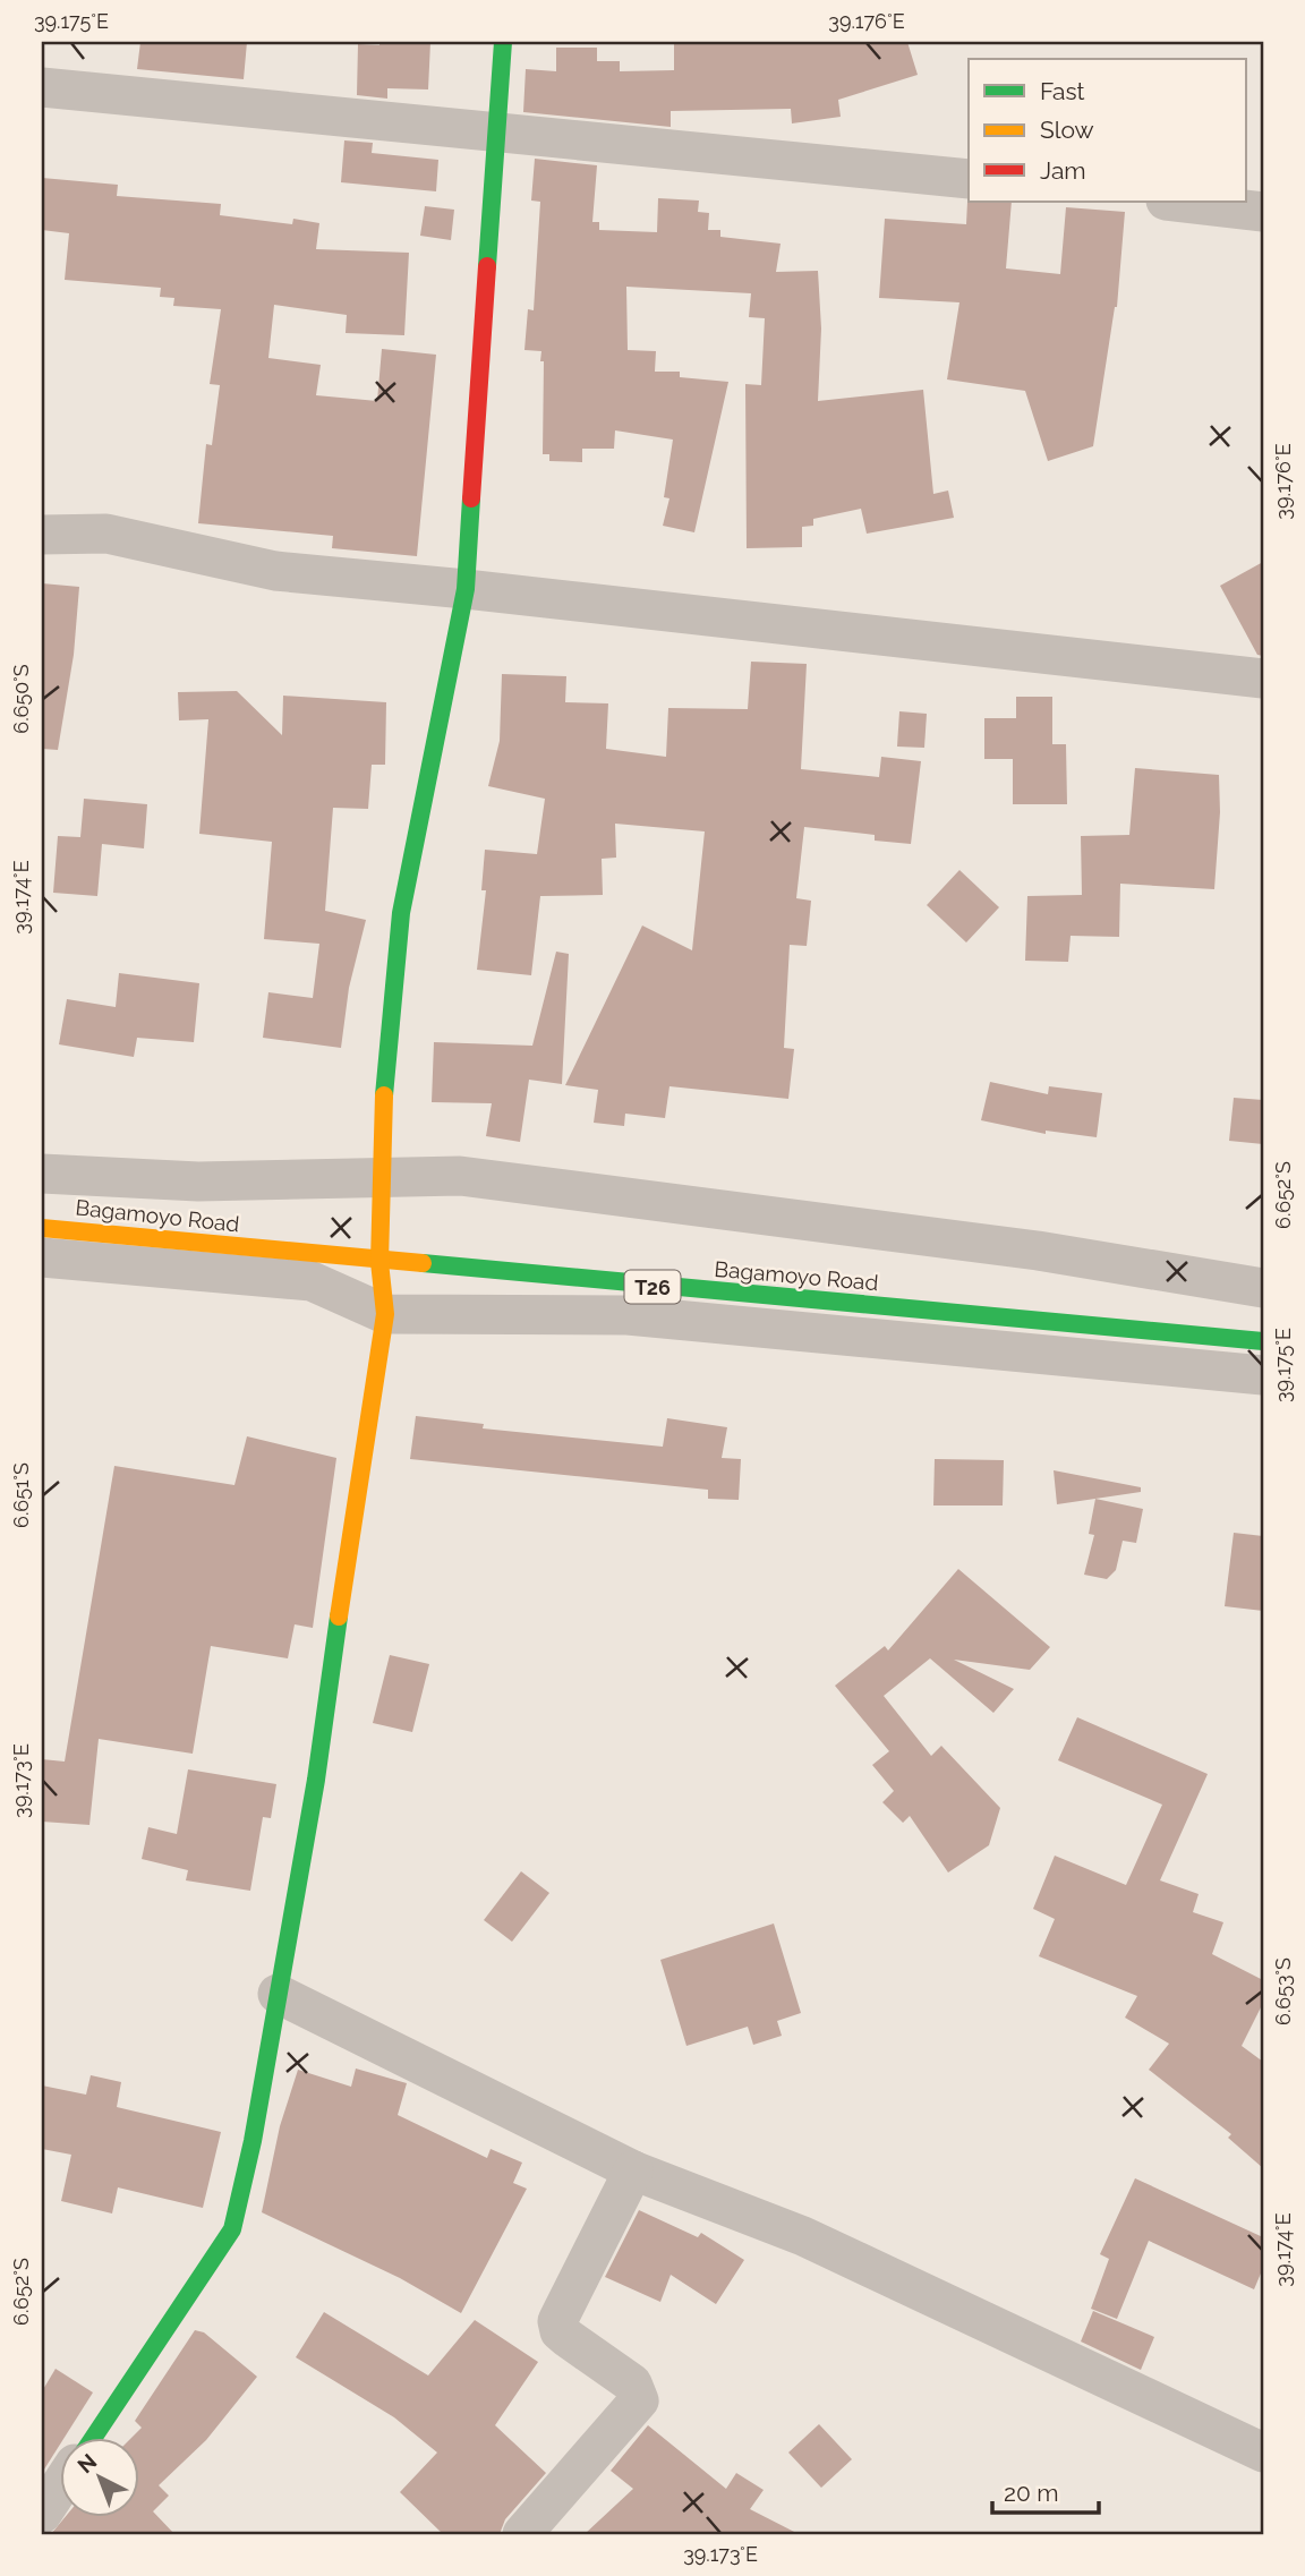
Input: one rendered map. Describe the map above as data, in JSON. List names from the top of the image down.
{
  "streets": {
    "main road": ["Bagamoyo Road", "T26"]
  },
  "legend": ["Fast", "Slow", "Jam"],
  "scale_bar": "20 m",
  "north": "top left",
  "coordinates": [
    "39.175°E",
    "39.176°E",
    "6.650°S",
    "39.174°E",
    "6.652°S",
    "6.651°S",
    "39.173°E",
    "6.653°S"
  ]
}
